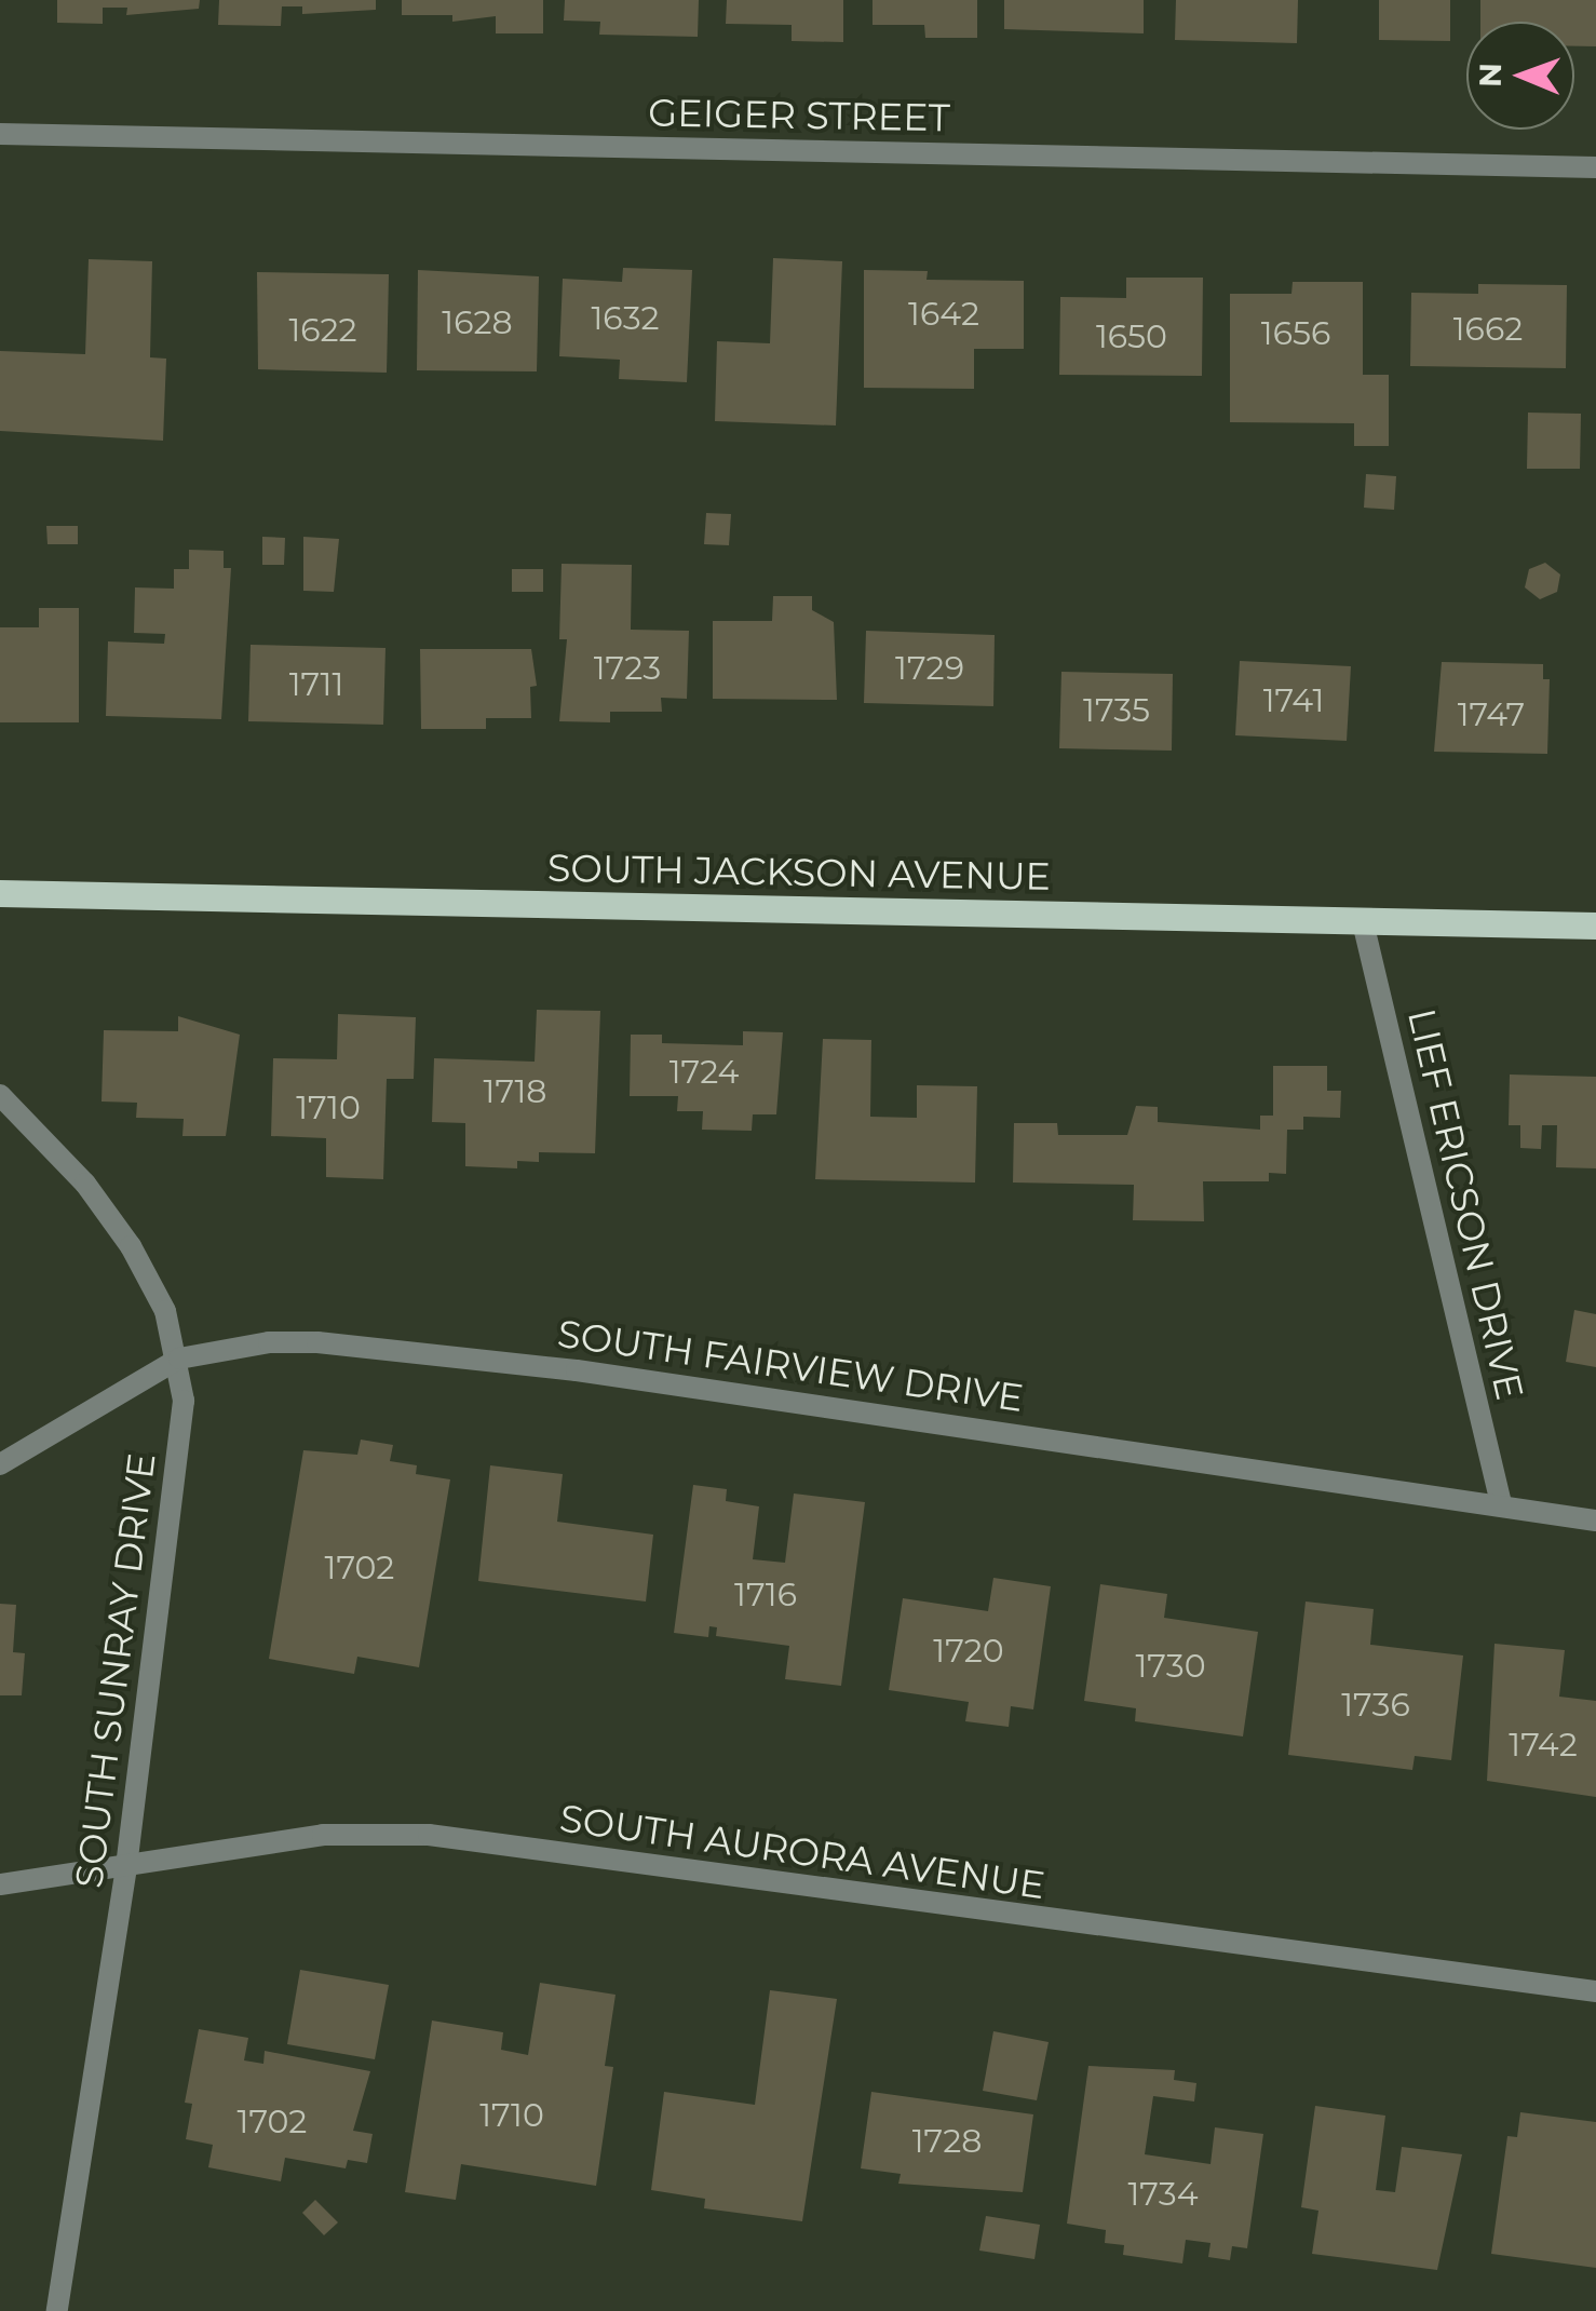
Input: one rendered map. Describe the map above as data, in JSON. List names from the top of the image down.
{
  "streets": {
    "main road": ["SOUTH JACKSON AVENUE"],
    "street": [
      "GEIGER STREET",
      "LIEF ERICSON DRIVE",
      "SOUTH FAIRVIEW DRIVE",
      "SOUTH SUNRAY DRIVE",
      "SOUTH AURORA AVENUE"
    ]
  },
  "crossings": [
    ["SOUTH JACKSON AVENUE", "LIEF ERICSON DRIVE"],
    ["LIEF ERICSON DRIVE", "SOUTH FAIRVIEW DRIVE"],
    ["SOUTH FAIRVIEW DRIVE", "SOUTH SUNRAY DRIVE"],
    ["SOUTH SUNRAY DRIVE", "SOUTH AURORA AVENUE"]
  ],
  "house_numbers": [
    "1642",
    "1632",
    "1628",
    "1662",
    "1622",
    "1656",
    "1650",
    "1723",
    "1729",
    "1711",
    "1741",
    "1735",
    "1747",
    "1724",
    "1718",
    "1710",
    "1702",
    "1716",
    "1720",
    "1730",
    "1736",
    "1742",
    "1710",
    "1702",
    "1728",
    "1734"
  ],
  "north": "left"
}
